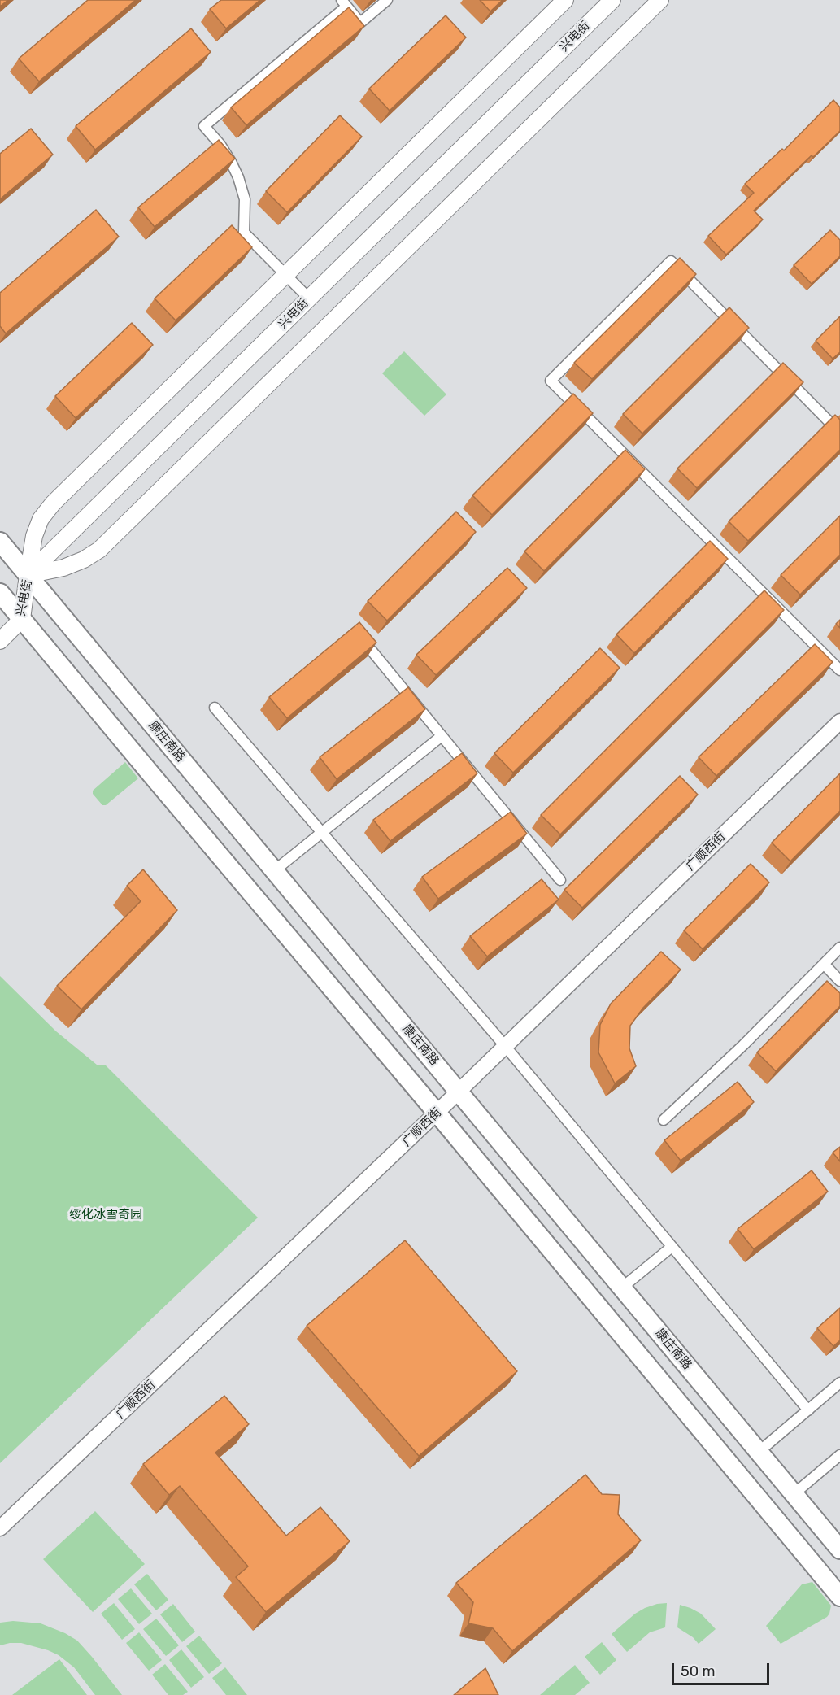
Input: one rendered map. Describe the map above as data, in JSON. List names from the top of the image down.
{
  "streets": {
    "highway": ["康庄南路"],
    "main road": ["兴电街", "广顺西街"]
  },
  "crossings": [
    ["兴电街", "康庄南路"],
    ["康庄南路", "广顺西街"]
  ],
  "parks": ["绥化冰雪奇园"],
  "scale_bar": "50 m"
}
